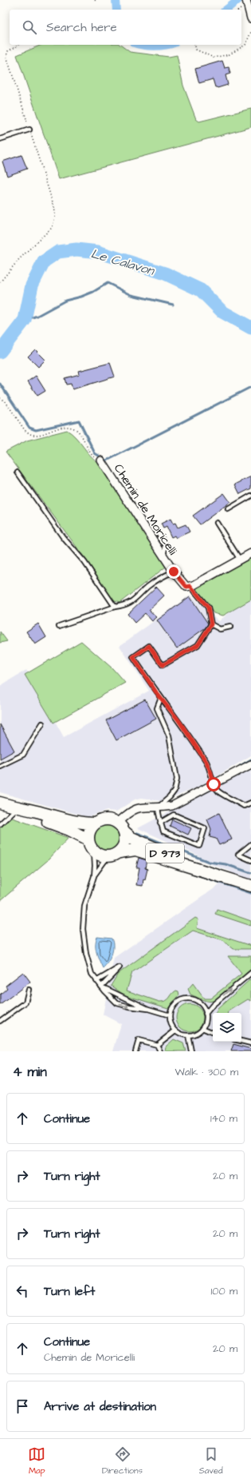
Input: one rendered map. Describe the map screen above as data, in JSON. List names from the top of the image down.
{
  "streets": {
    "main road": ["D 973"],
    "street": ["Chemin de Moricelli"]
  },
  "water": ["Le Calavon"],
  "page": {
    "search": "Search here",
    "heading": ["4 min", "Walk · 300 m"],
    "list": [
      ["Continue", "140 m"],
      ["Turn right", "20 m"],
      ["Turn right", "20 m"],
      ["Turn left", "100 m"],
      ["Continue", "Chemin de Moricelli", "20 m"],
      "Arrive at destination"
    ],
    "nav": ["Map", "Directions", "Saved"]
  }
}
